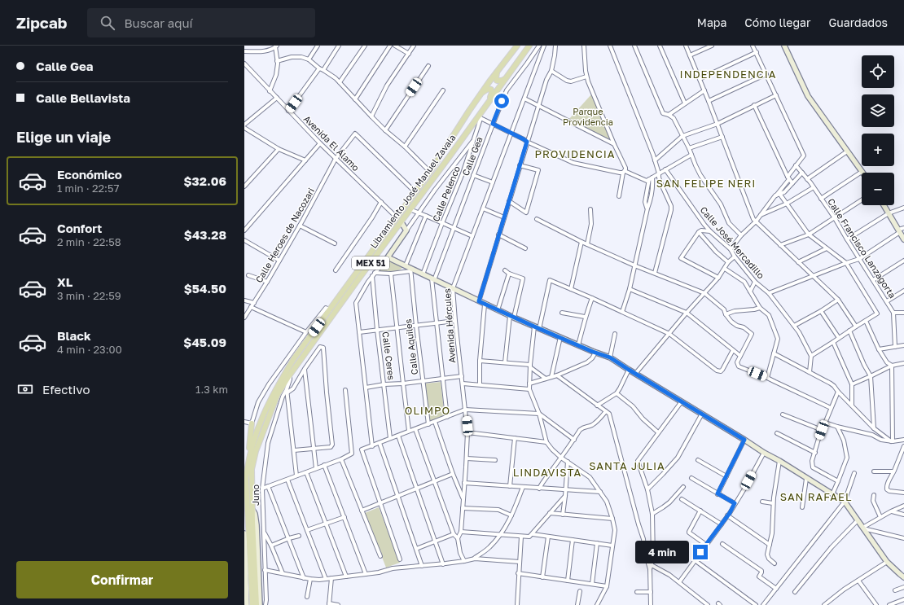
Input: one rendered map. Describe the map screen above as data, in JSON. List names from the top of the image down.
{
  "streets": {
    "main road": ["Libramiento José Manuel Zavala", "MEX 51"],
    "street": [
      "Avenida El Álamo",
      "Calle Gea",
      "Calle Pelenco",
      "Calle Heroes de Nacozari",
      "Calle José Mercadillo",
      "Calle Francisco Lanzagorta",
      "Avenida Hércules",
      "Calle Aquiles",
      "Calle Ceres",
      "Juno"
    ]
  },
  "crossings": [
    ["Avenida El Álamo", "Libramiento José Manuel Zavala"],
    ["Avenida El Álamo", "Calle Heroes de Nacozari"],
    ["Libramiento José Manuel Zavala", "Calle Pelenco"],
    ["Libramiento José Manuel Zavala", "Calle Heroes de Nacozari"]
  ],
  "districts": [
    "INDEPENDENCIA",
    "PROVIDENCIA",
    "SAN FELIPE NERI",
    "OLIMPO",
    "SANTA JULIA",
    "LINDAVISTA",
    "SAN RAFAEL"
  ],
  "parks": ["Parque Providencia"],
  "page": {
    "header": "Zipcab",
    "search": "Buscar aquí",
    "nav": ["Mapa", "Cómo llegar", "Guardados"],
    "banner": ["Calle Gea", "Calle Bellavista"],
    "map_buttons": ["+", "−"],
    "heading": "Elige un viaje",
    "list": [
      {
        "name": "Económico",
        "note": "1 min · 22:57",
        "value": "$32.06"
      },
      {
        "name": "Confort",
        "note": "2 min · 22:58",
        "value": "$43.28"
      },
      {
        "name": "XL",
        "note": "3 min · 22:59",
        "value": "$54.50"
      },
      {
        "name": "Black",
        "note": "4 min · 23:00",
        "value": "$45.09"
      }
    ],
    "pay": ["Efectivo", "1.3 km"],
    "bubble": "4 min",
    "buttons": "Confirmar"
  }
}
